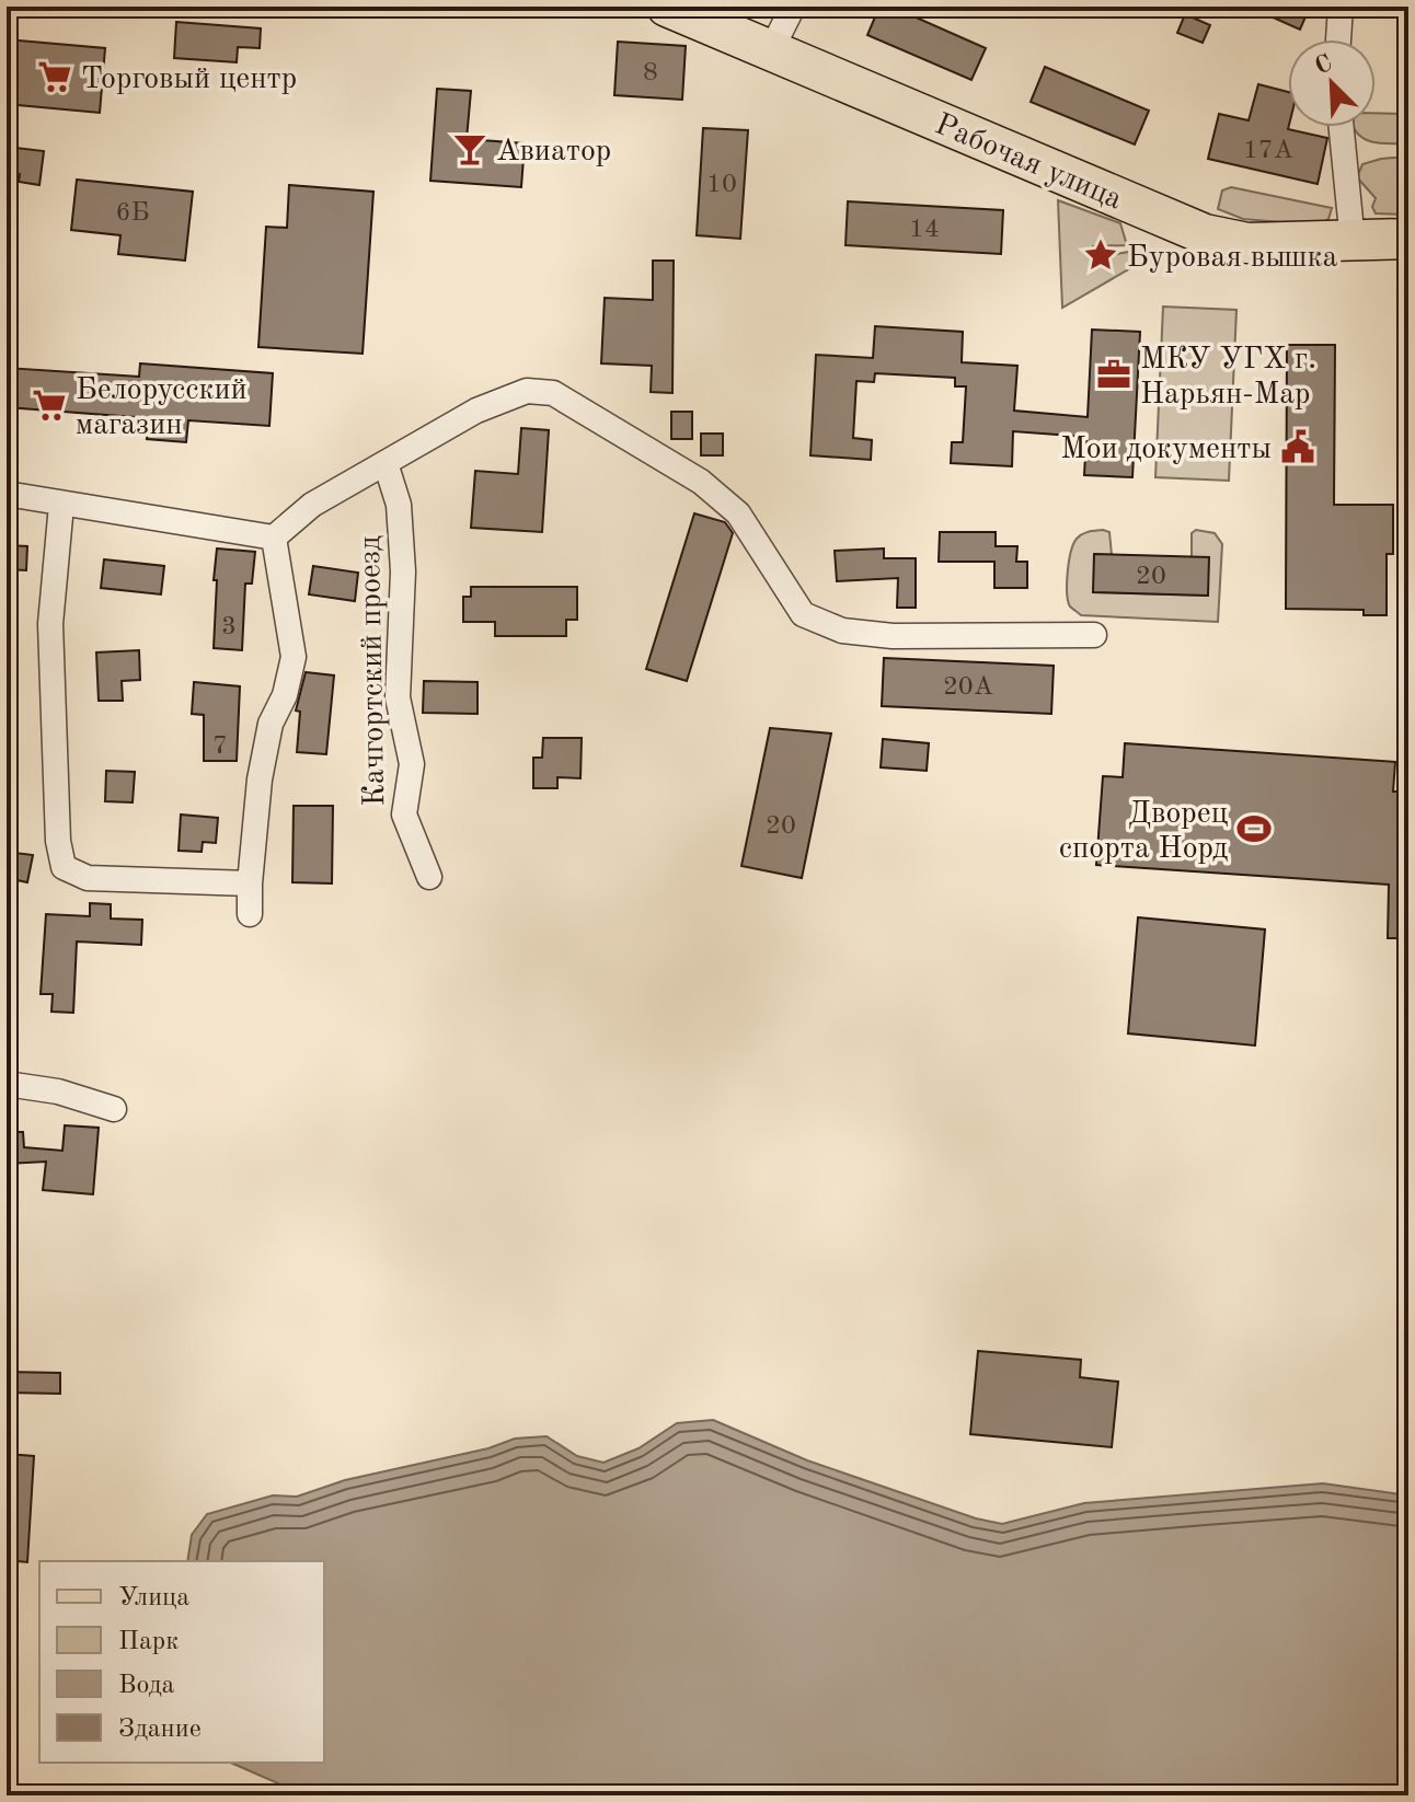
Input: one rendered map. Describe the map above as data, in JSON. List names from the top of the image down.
{
  "streets": {
    "main road": ["Рабочая улица"],
    "street": ["Качгортский проезд"]
  },
  "places": {
    "supermarket": ["Торговый центр", "Белорусский магазин"],
    "bar": ["Авиатор"],
    "place": ["Буровая вышка"],
    "office": ["МКУ УГХ г. Нарьян-Мар"],
    "public building": ["Мои документы"],
    "sports": ["Дворец спорта Норд"]
  },
  "house_numbers": [
    "8",
    "17А",
    "10",
    "6Б",
    "14",
    "20",
    "3",
    "20А",
    "7",
    "20"
  ],
  "legend": [
    "Улица",
    "Парк",
    "Вода",
    "Здание"
  ],
  "north": "top left"
}
